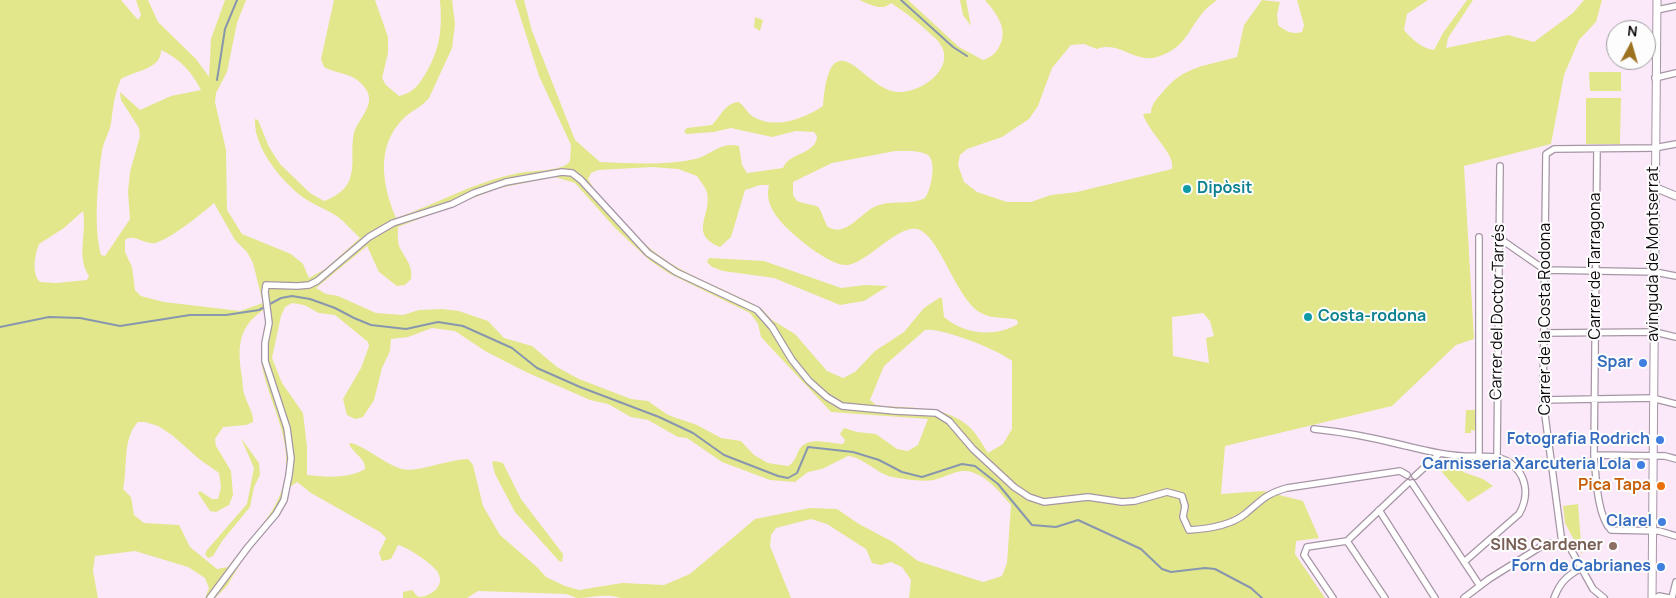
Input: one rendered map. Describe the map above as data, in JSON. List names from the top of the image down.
{
  "streets": {
    "street": [
      "avinguda de Montserrat",
      "Carrer de Tarragona",
      "Carrer del Doctor Tarrés",
      "Carrer de la Costa Rodona"
    ]
  },
  "crossings": [
    ["avinguda de Montserrat", "Carrer de Tarragona"],
    ["Carrer de Tarragona", "Carrer de la Costa Rodona"]
  ],
  "places": [
    "Dipòsit",
    "Costa-rodona",
    "Spar",
    "Fotografia Rodrich",
    "Carnisseria Xarcuteria Lola",
    "Pica Tapa",
    "Clarel",
    "SINS Cardener",
    "Forn de Cabrianes"
  ],
  "north": "top"
}
